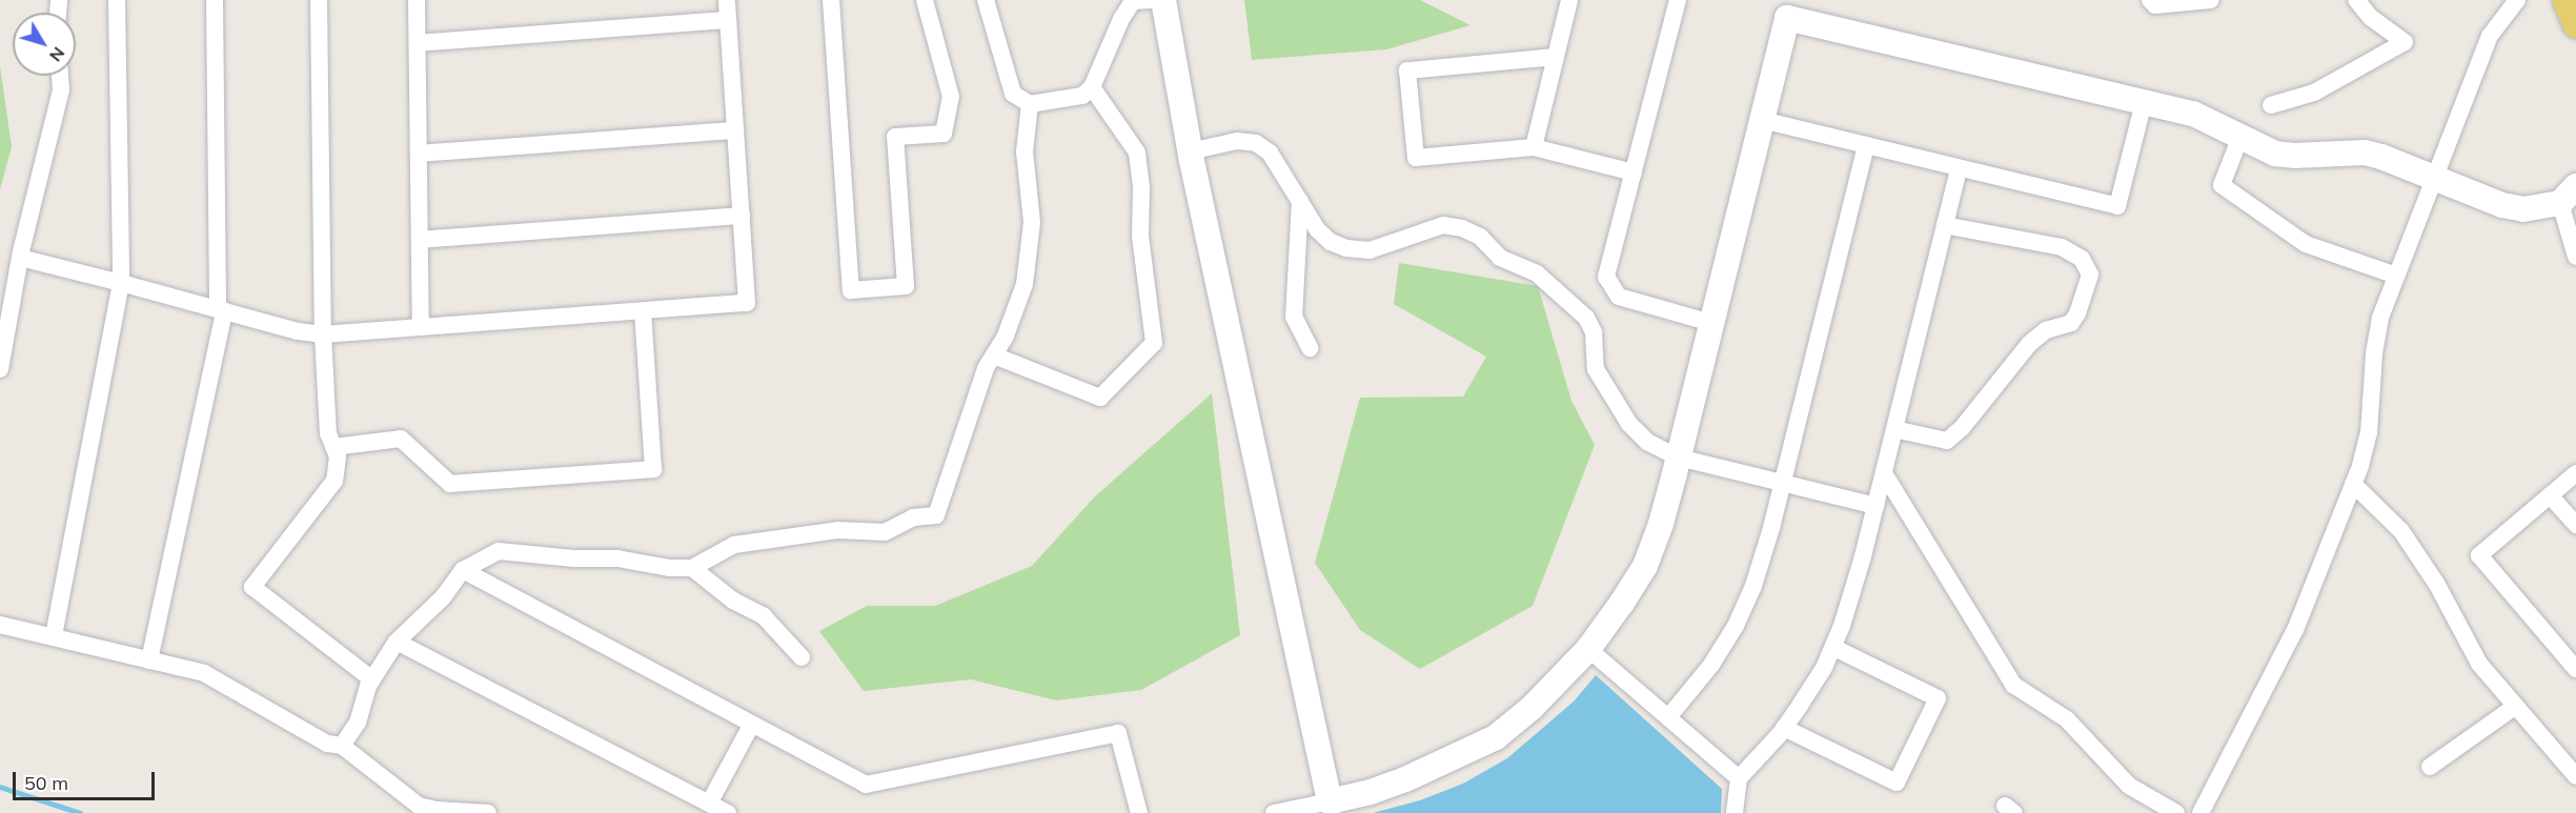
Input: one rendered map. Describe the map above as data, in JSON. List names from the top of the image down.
{
  "scale_bar": "50 m",
  "north": "bottom right"
}
